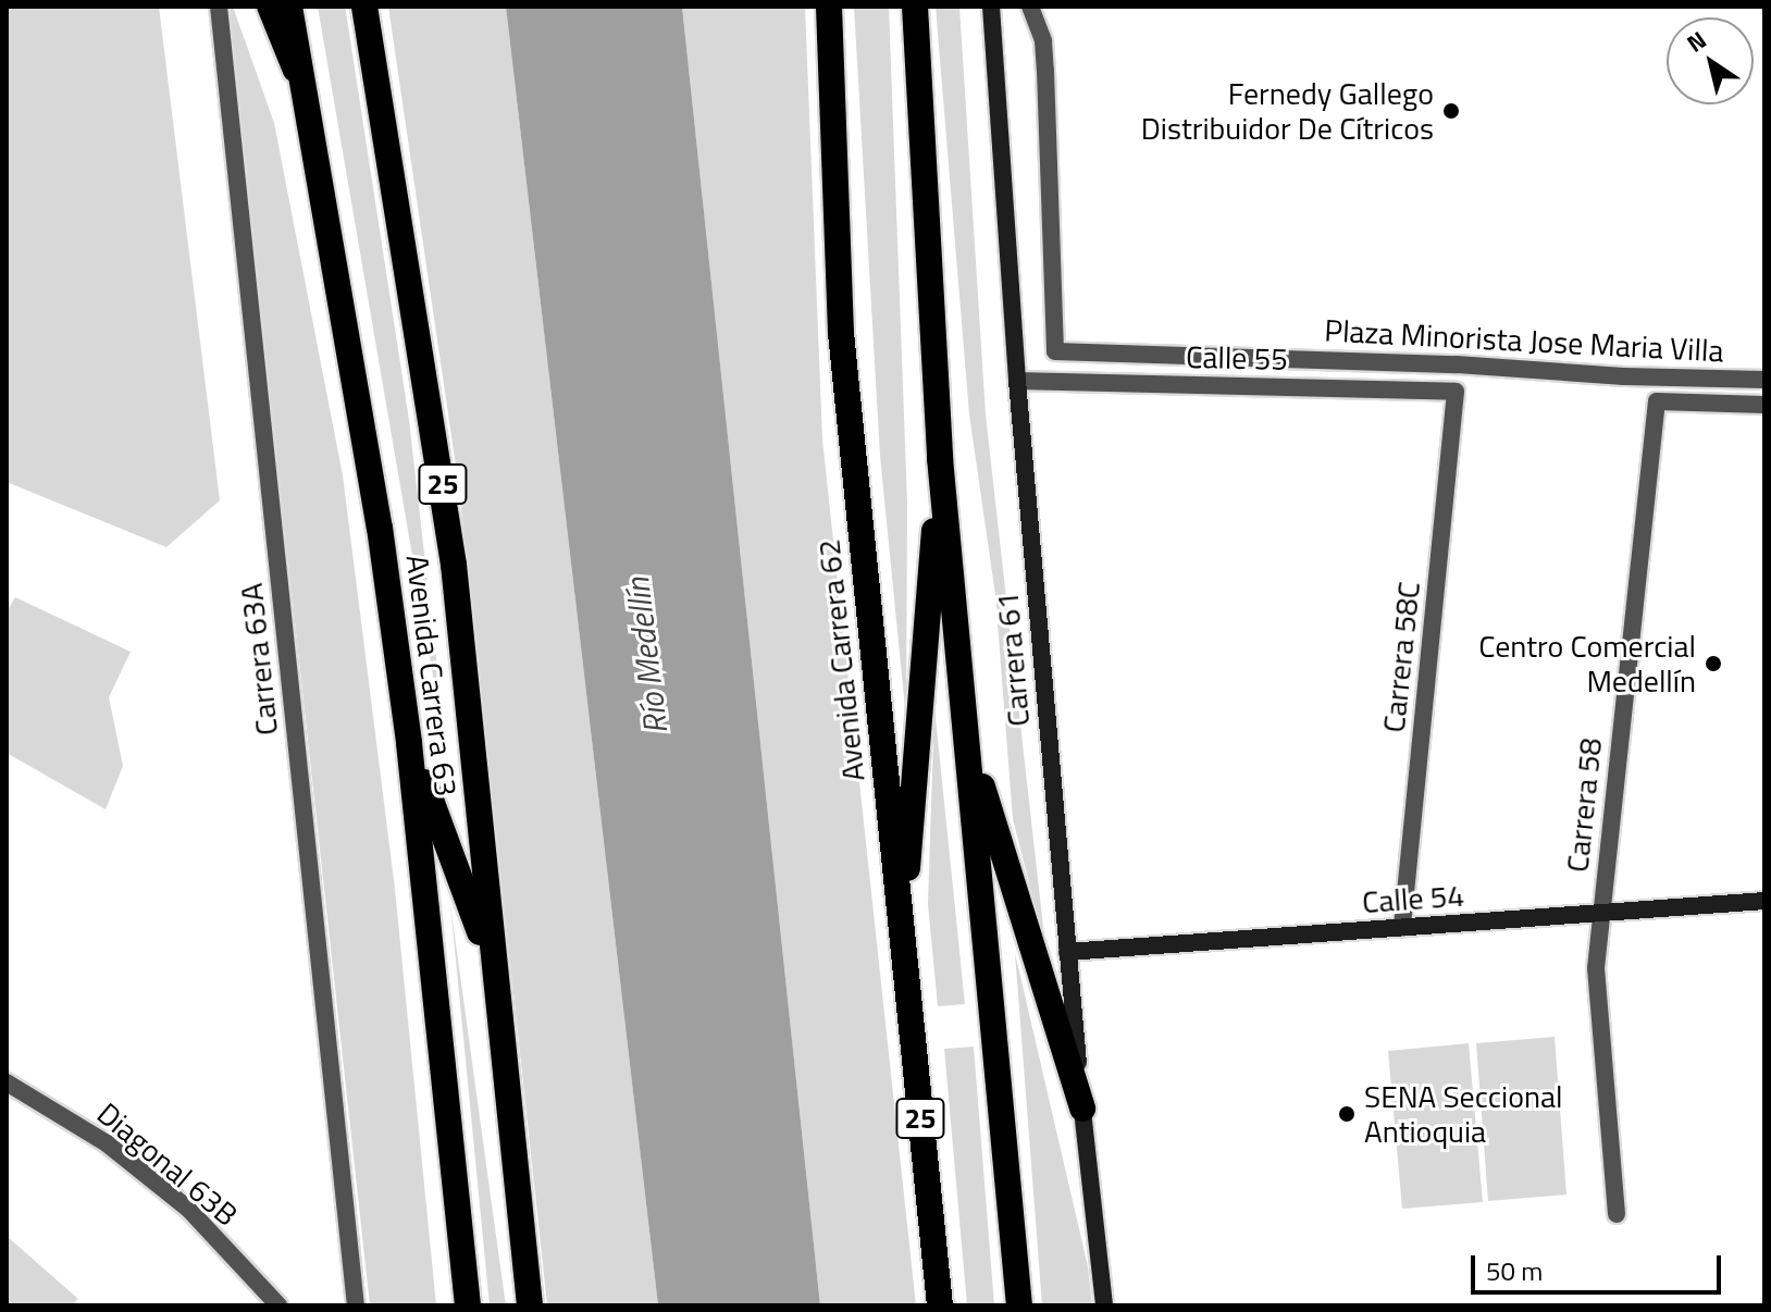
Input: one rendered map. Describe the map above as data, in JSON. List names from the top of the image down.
{
  "streets": {
    "highway": ["25", "Avenida Carrera 62", "Avenida Carrera 63"],
    "street": [
      "Plaza Minorista Jose Maria Villa",
      "Calle 55",
      "Carrera 58C",
      "Carrera 63A",
      "Carrera 61",
      "Carrera 58",
      "Calle 54",
      "Diagonal 63B"
    ]
  },
  "crossings": [
    ["Calle 55", "Carrera 58C"],
    ["Calle 55", "Carrera 61"],
    ["Carrera 58C", "Calle 54"],
    ["Carrera 61", "Calle 54"],
    ["Carrera 58", "Calle 54"]
  ],
  "water": ["Río Medellín"],
  "places": ["Fernedy Gallego Distribuidor De Cítricos", "Centro Comercial Medellín", "SENA Seccional Antioquia"],
  "scale_bar": "50 m",
  "north": "top left"
}
